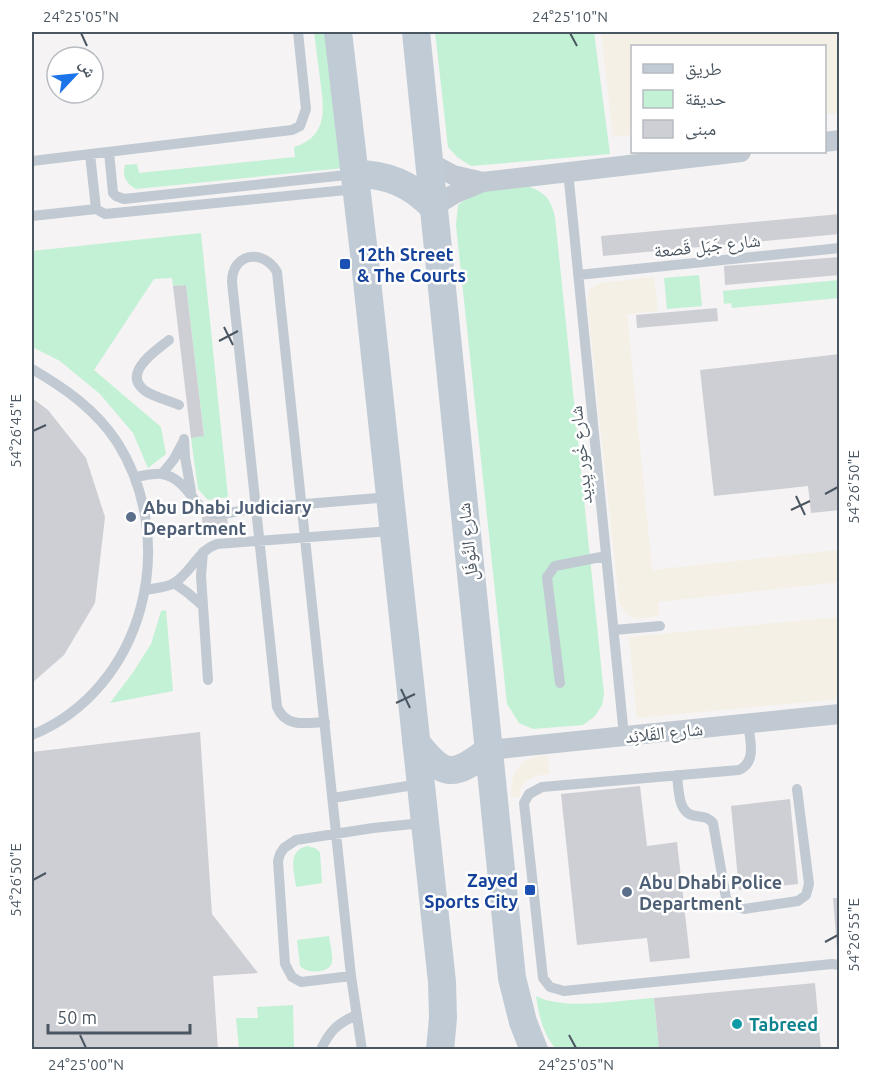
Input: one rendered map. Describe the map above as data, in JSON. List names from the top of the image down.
{
  "streets": {
    "street": ["شارع النَّوفَل", "شارع القَلائِد"],
    "lane": ["شارع جَبَل قَصعة", "شارع خُور يِدِيد"]
  },
  "crossings": [
    ["شارع جَبَل قَصعة", "شارع خُور يِدِيد"],
    ["شارع خُور يِدِيد", "شارع القَلائِد"],
    ["شارع النَّوفَل", "شارع القَلائِد"]
  ],
  "places": {
    "transit": ["12th Street & The Courts", "Zayed Sports City"],
    "other": ["Abu Dhabi Judiciary Department", "Abu Dhabi Police Department", "Tabreed"]
  },
  "legend": ["طريق", "حديقة", "مبنى"],
  "scale_bar": "50 m",
  "north": "top right",
  "coordinates": [
    "24°25'05\"N",
    "24°25'10\"N",
    "54°26'45\"E",
    "54°26'50\"E",
    "54°26'55\"E",
    "24°25'00\"N"
  ]
}
